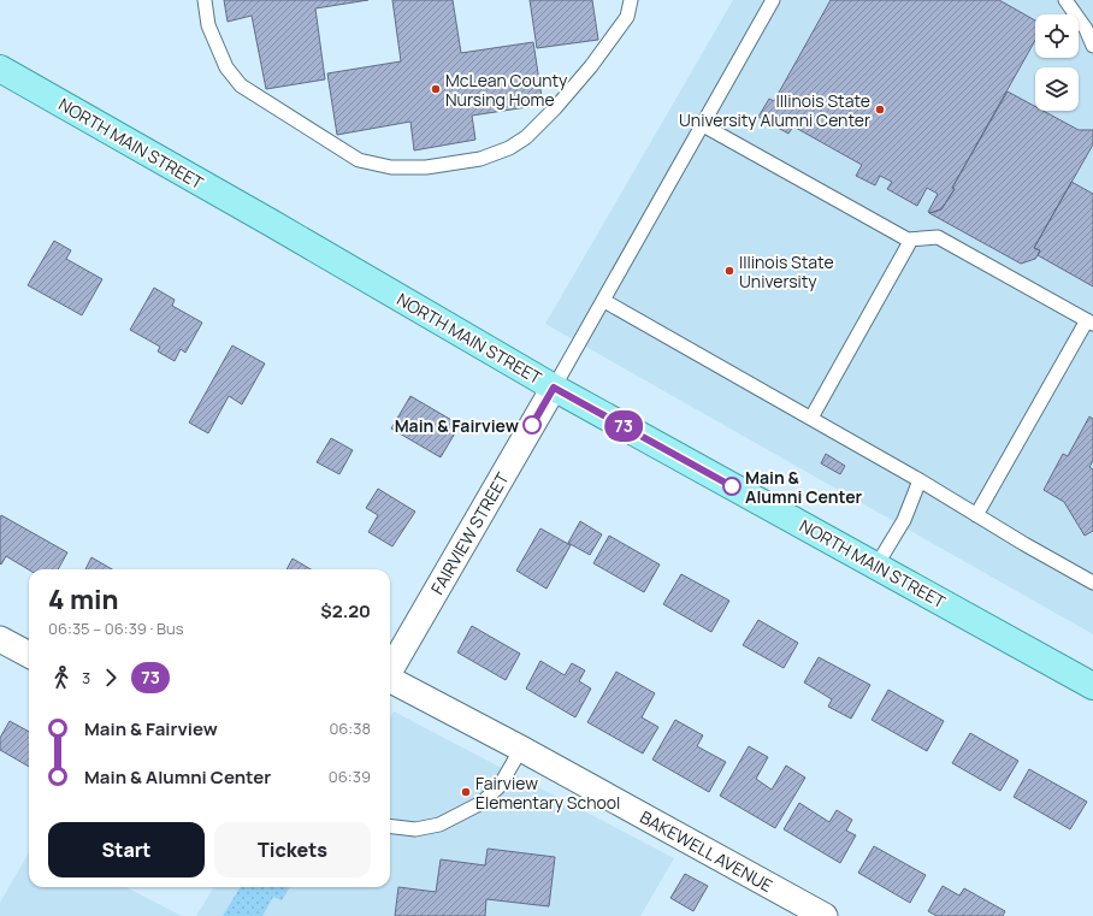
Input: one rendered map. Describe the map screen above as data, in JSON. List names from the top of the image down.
{
  "streets": {
    "main road": ["NORTH MAIN STREET"],
    "street": ["FAIRVIEW STREET", "BAKEWELL AVENUE"]
  },
  "crossings": [
    ["NORTH MAIN STREET", "FAIRVIEW STREET"]
  ],
  "places": [
    "McLean County Nursing Home",
    "Illinois State University Alumni Center",
    "Illinois State University",
    "Main & Fairview",
    "Main & Alumni Center",
    "Fairview Elementary School"
  ],
  "lines": ["bus line 73"],
  "page": {
    "on_map": "73",
    "heading": ["4 min", "06:35 – 06:39 · Bus", "$2.20"],
    "legs": ["3", "73"],
    "list": [
      {
        "name": "Main & Fairview",
        "value": "06:38"
      },
      {
        "name": "Main & Alumni Center",
        "value": "06:39"
      }
    ],
    "buttons": ["Start", "Tickets"]
  }
}
